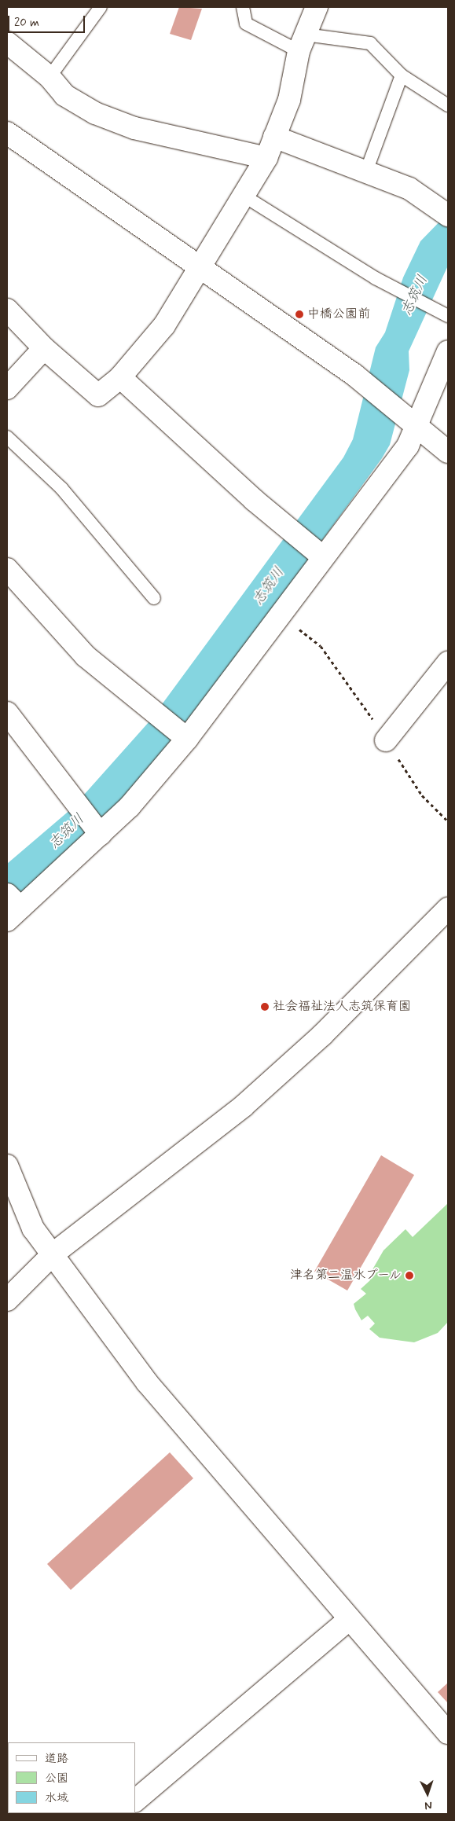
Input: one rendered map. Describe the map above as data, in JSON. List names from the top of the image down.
{
  "water": ["志筑川"],
  "places": ["中橋公園前", "社会福祉法人志筑保育園", "津名第二温水プール"],
  "legend": ["道路", "公園", "水域"],
  "scale_bar": "20 m",
  "north": "bottom"
}
